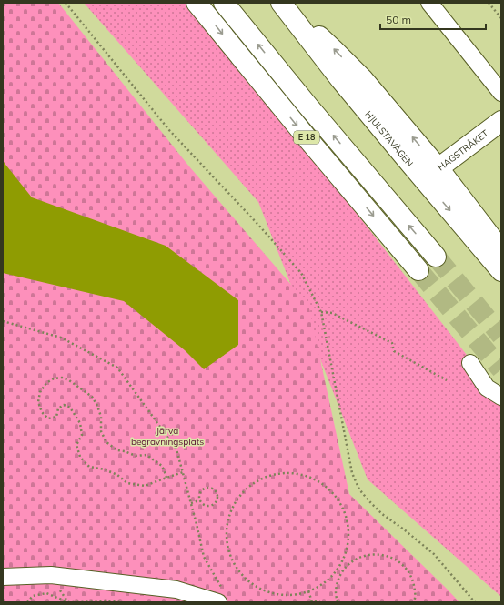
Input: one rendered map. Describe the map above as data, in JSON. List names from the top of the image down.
{
  "streets": {
    "main road": ["E 18", "HJULSTAVÄGEN", "HAGSTRÅKET"]
  },
  "crossings": [
    ["HJULSTAVÄGEN", "HAGSTRÅKET"]
  ],
  "parks": ["Järva begravningsplats"],
  "scale_bar": "50 m"
}
